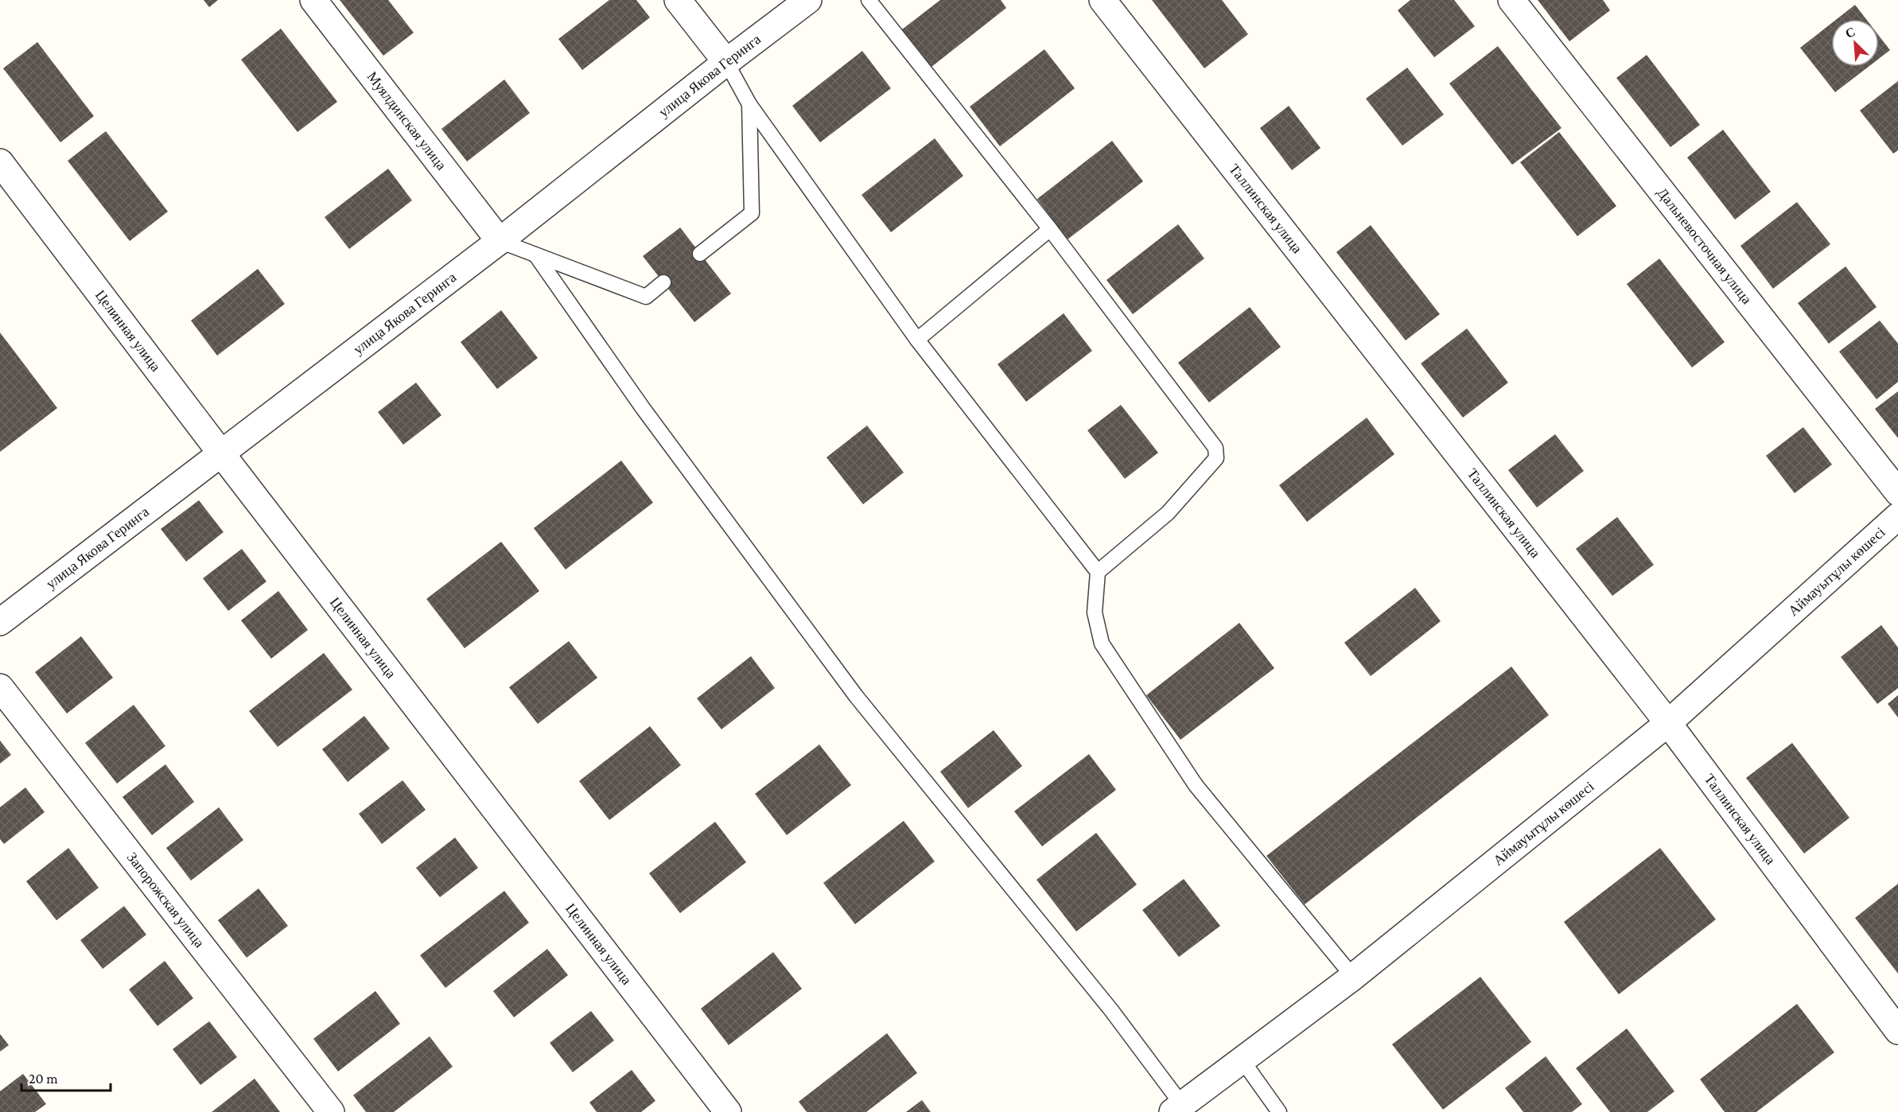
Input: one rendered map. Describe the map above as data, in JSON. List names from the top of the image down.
{
  "streets": {
    "street": [
      "улица Якова Геринга",
      "Муялдинская улица",
      "Таллинская улица",
      "Дальневосточная улица",
      "Целинная улица",
      "Аймауытұлы көшесі",
      "Запорожская улица"
    ]
  },
  "crossings": [
    ["улица Якова Геринга", "Муялдинская улица"],
    ["улица Якова Геринга", "Целинная улица"],
    ["Таллинская улица", "Аймауытұлы көшесі"]
  ],
  "scale_bar": "20 m",
  "north": "top left"
}
